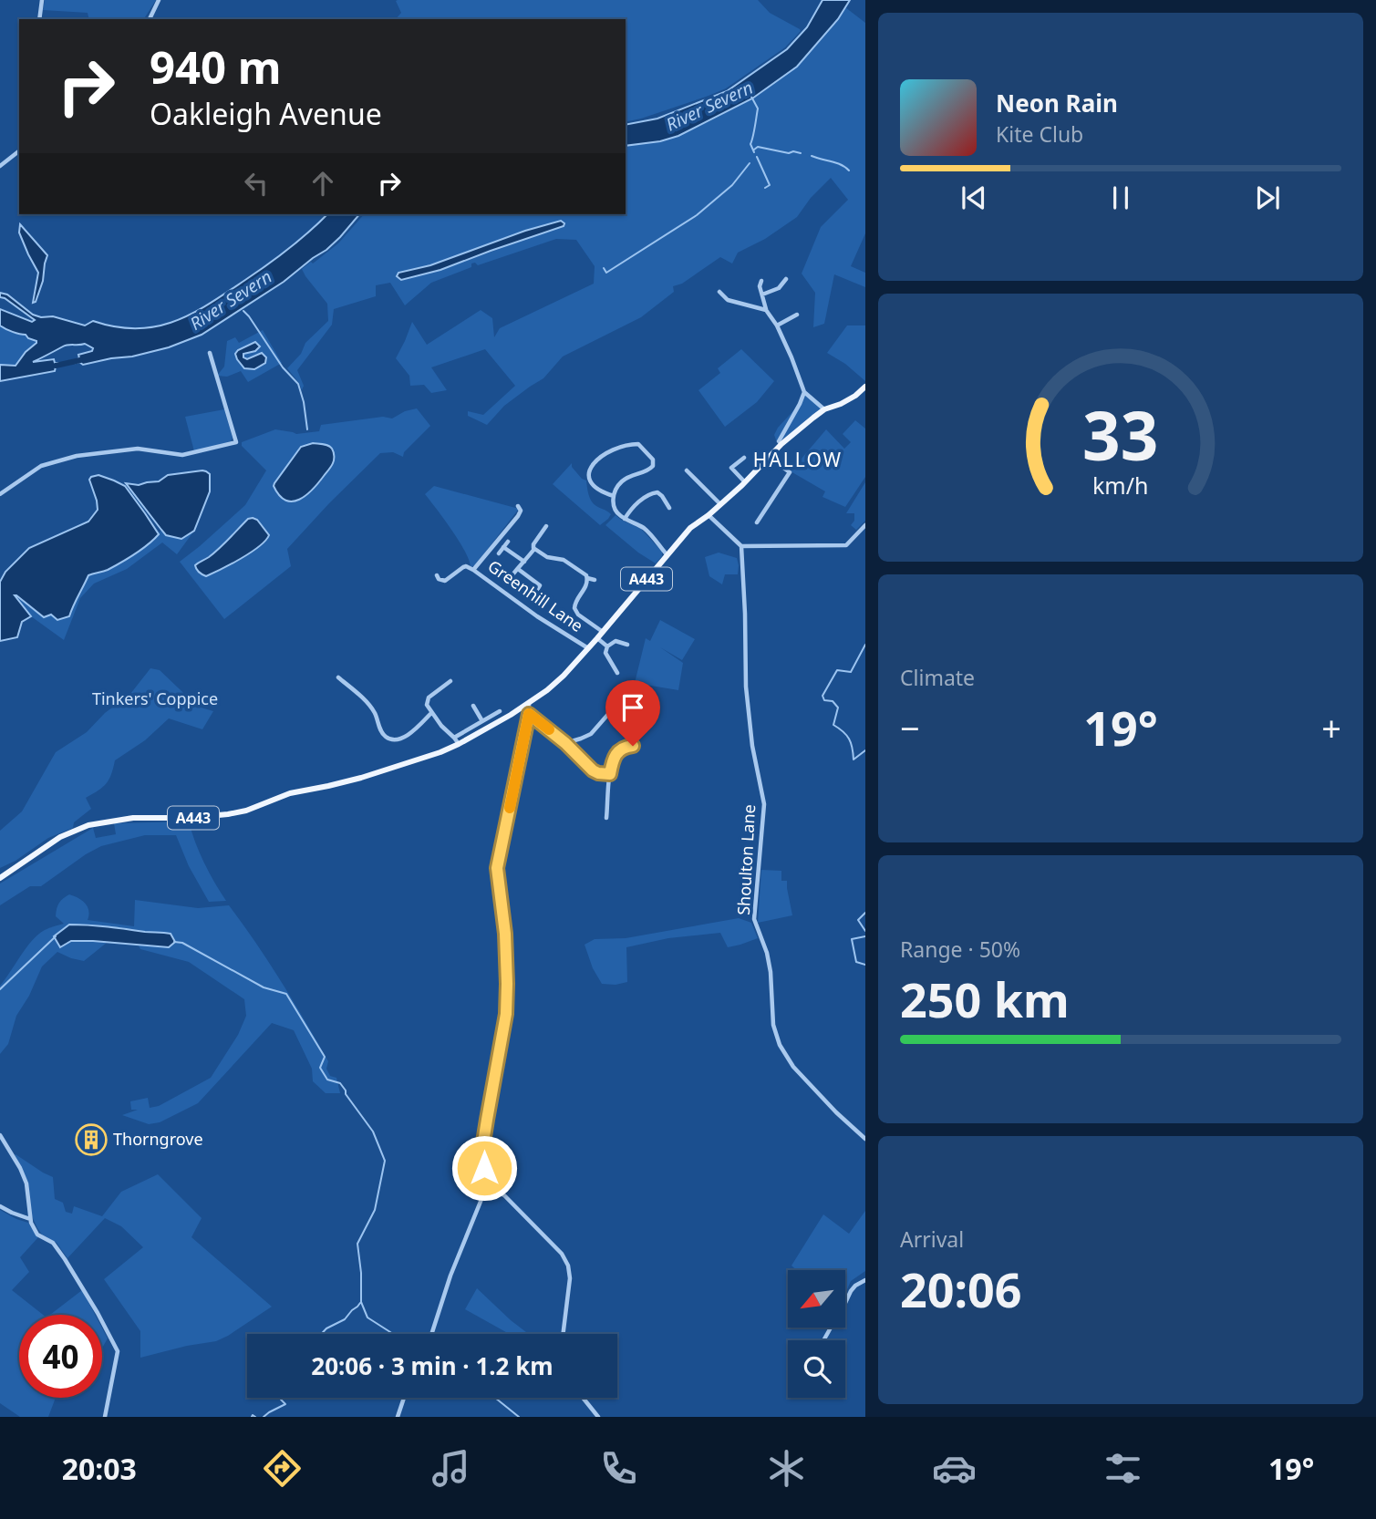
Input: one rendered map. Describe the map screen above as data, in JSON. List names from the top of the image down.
{
  "streets": {
    "main road": ["A443"],
    "street": ["Greenhill Lane", "Shoulton Lane"]
  },
  "crossings": [
    ["A443", "Greenhill Lane"]
  ],
  "districts": ["HALLOW"],
  "water": ["River Severn"],
  "parks": ["Tinkers' Coppice"],
  "places": {
    "building": ["Thorngrove"]
  },
  "north": "bottom left",
  "page": {
    "turn": ["940 m", "Oakleigh Avenue"],
    "song": ["Neon Rain", "Kite Club"],
    "tile": [
      "Climate",
      ["Range · 50%", "250 km"],
      ["Arrival", "20:06"]
    ],
    "heat": ["−", "19°", "+"],
    "limit": "40",
    "trip": "20:06 · 3 min · 1.2 km",
    "tabs": ["20:03", "19°"],
    "gauge": ["33", "km/h"]
  }
}
